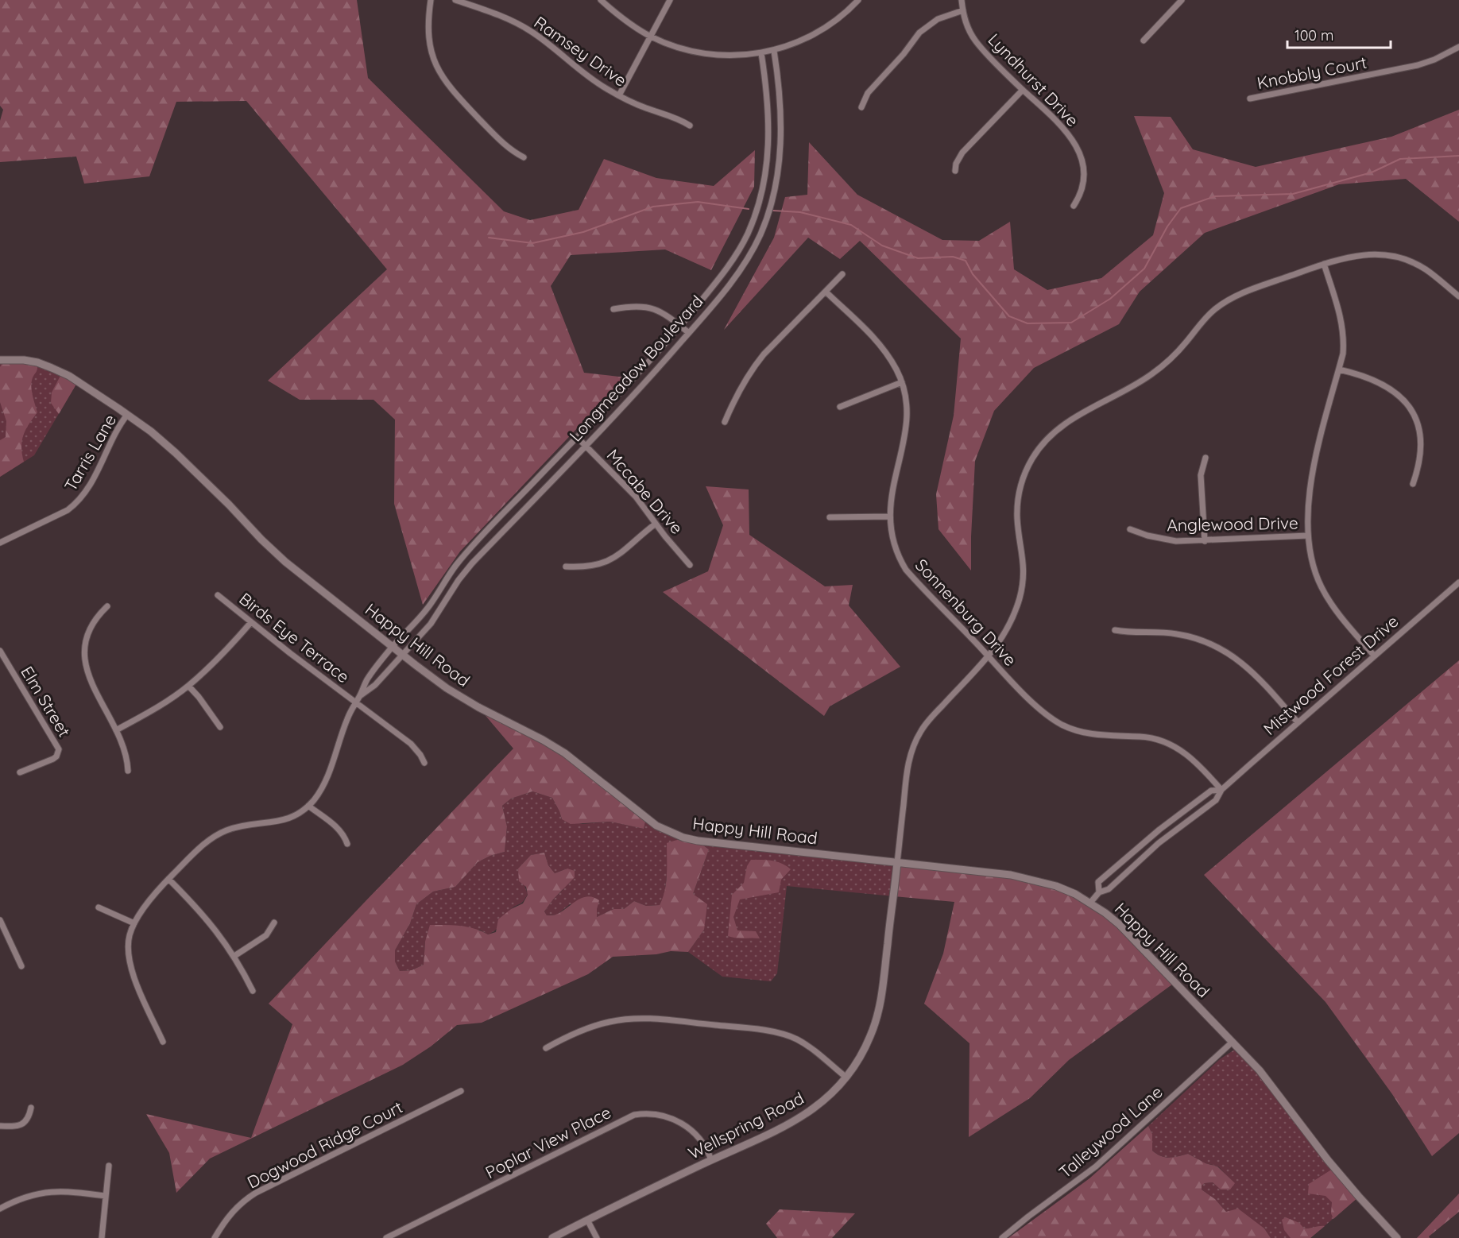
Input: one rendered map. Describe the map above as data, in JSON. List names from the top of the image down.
{
  "streets": {
    "street": [
      "Ramsey Drive",
      "Knobbly Court",
      "Lyndhurst Drive",
      "Longmeadow Boulevard",
      "Tarris Lane",
      "Mccabe Drive",
      "Anglewood Drive",
      "Sonnenburg Drive",
      "Birds Eye Terrace",
      "Happy Hill Road",
      "Mistwood Forest Drive",
      "Elm Street",
      "Wellspring Road",
      "Talleywood Lane",
      "Poplar View Place",
      "Dogwood Ridge Court"
    ]
  },
  "crossings": [
    ["Longmeadow Boulevard", "Mccabe Drive"],
    ["Longmeadow Boulevard", "Birds Eye Terrace"],
    ["Longmeadow Boulevard", "Happy Hill Road"],
    ["Tarris Lane", "Happy Hill Road"],
    ["Sonnenburg Drive", "Mistwood Forest Drive"],
    ["Happy Hill Road", "Mistwood Forest Drive"],
    ["Happy Hill Road", "Wellspring Road"],
    ["Happy Hill Road", "Talleywood Lane"],
    ["Wellspring Road", "Poplar View Place"]
  ],
  "scale_bar": "100 m"
}
